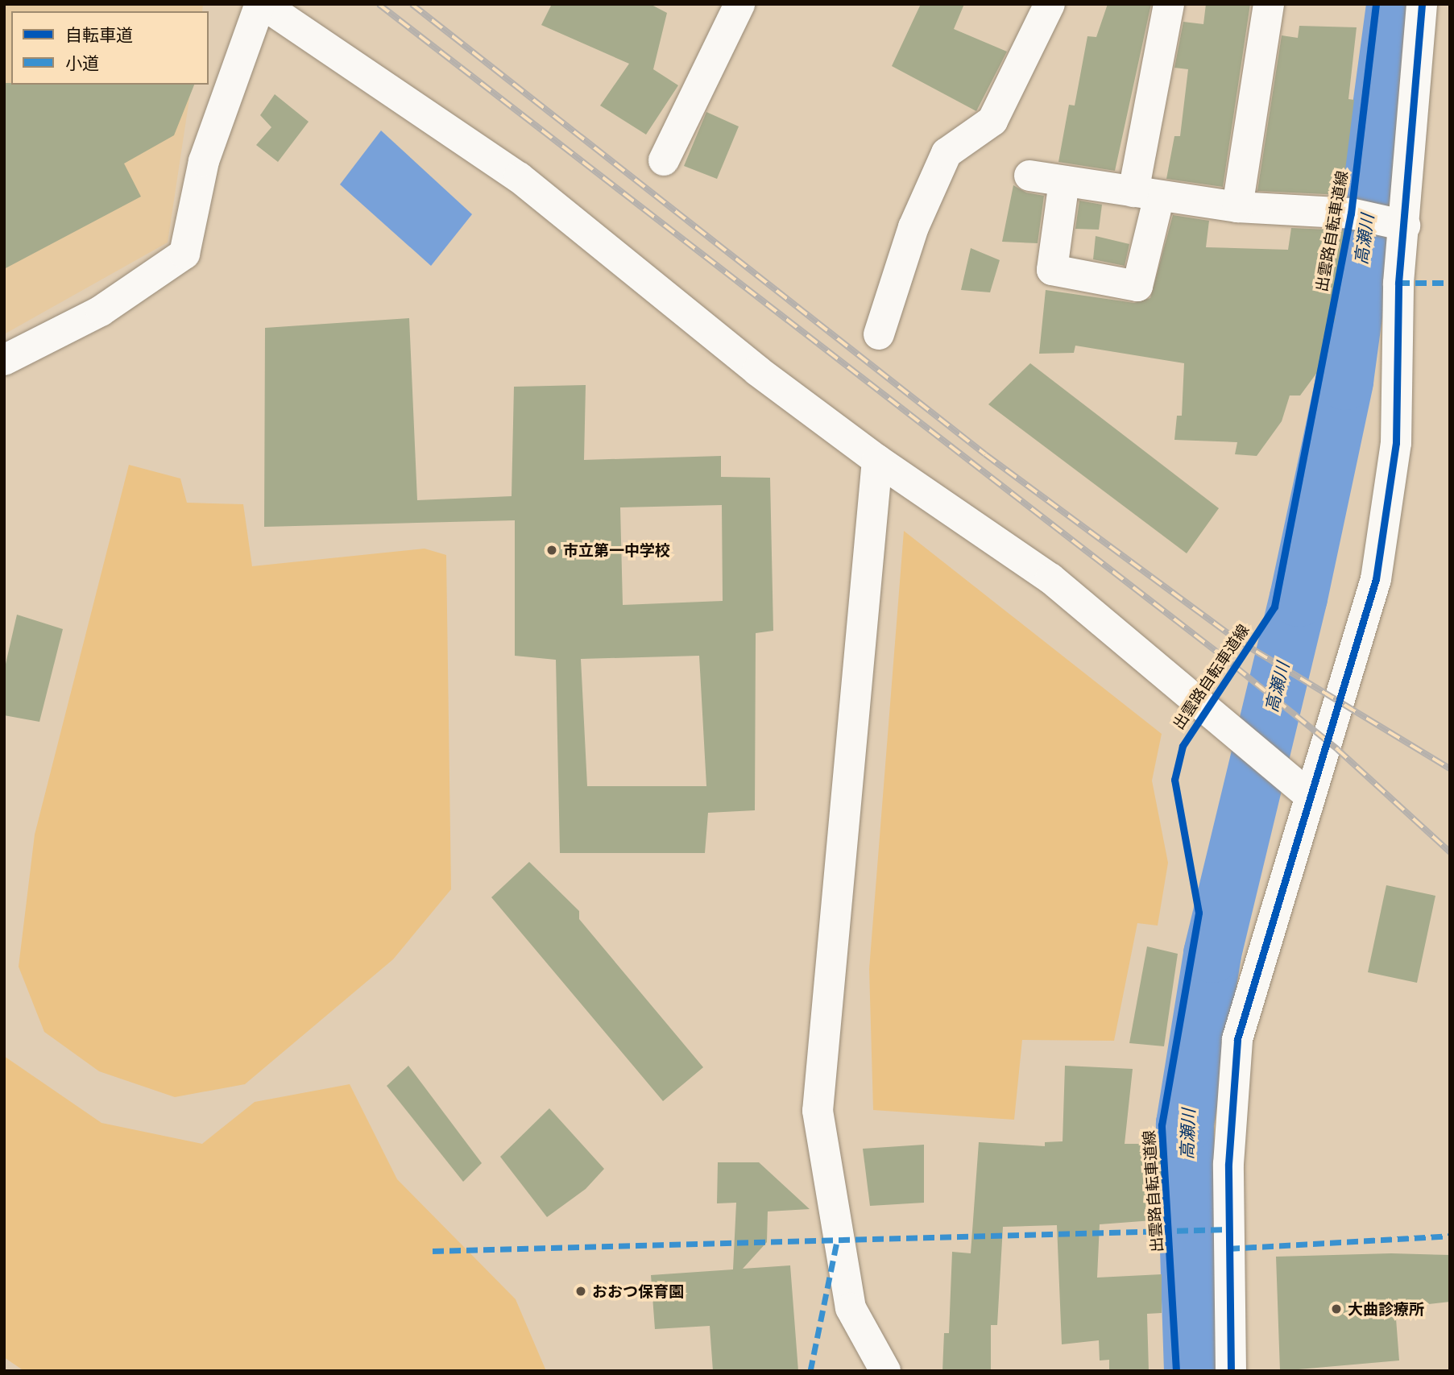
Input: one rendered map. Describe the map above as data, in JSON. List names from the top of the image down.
{
  "streets": {
    "cycle path": ["出雲路自転車道線"]
  },
  "water": ["高瀬川"],
  "places": ["市立第一中学校", "おおつ保育園", "大曲診療所"],
  "legend": ["自転車道", "小道"]
}
